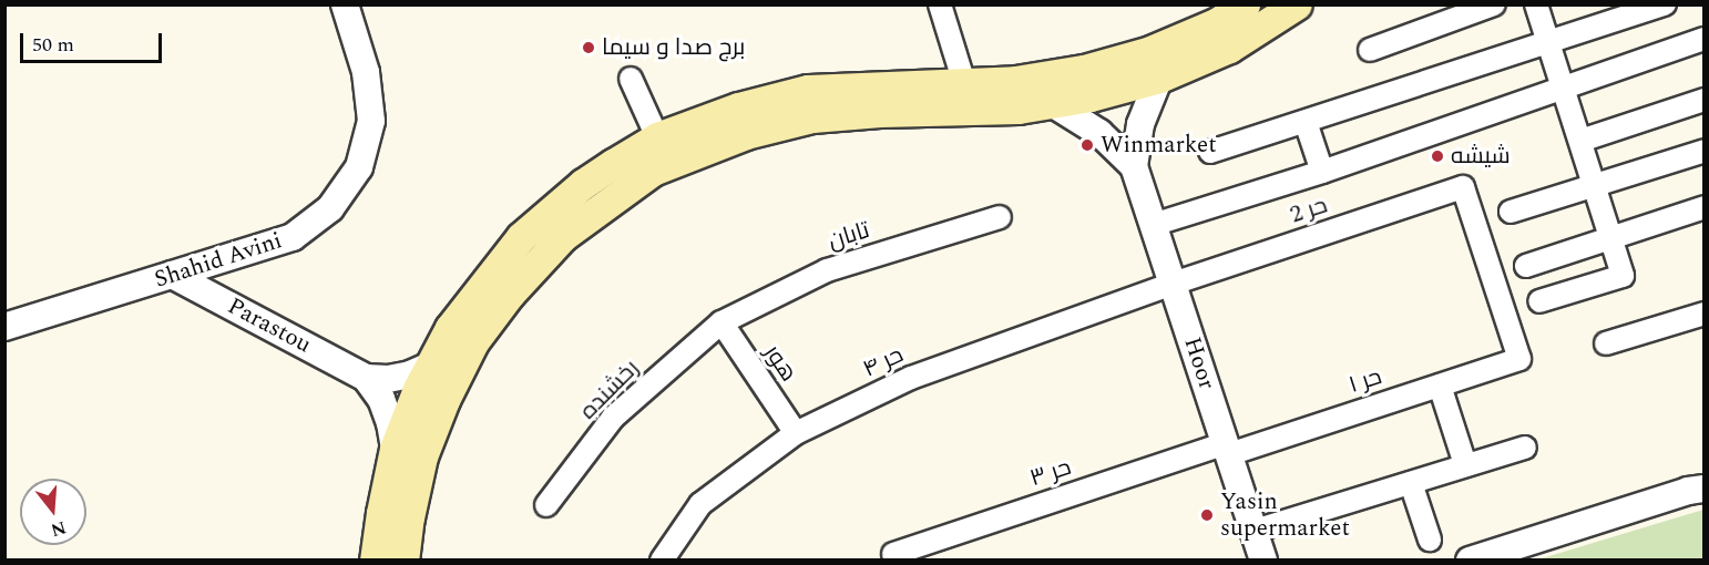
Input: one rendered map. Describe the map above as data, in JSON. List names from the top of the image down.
{
  "streets": {
    "street": [
      "حر 2",
      "تابان",
      "Shahid Avini",
      "Parastou",
      "حر ۴",
      "هور",
      "Hoor",
      "حر ۱",
      "رخشنده",
      "حر ۳"
    ]
  },
  "crossings": [
    ["حر 2", "حر ۴"],
    ["حر 2", "Hoor"],
    ["حر 2", "حر ۱"],
    ["تابان", "هور"],
    ["تابان", "رخشنده"],
    ["Shahid Avini", "Parastou"],
    ["حر ۴", "هور"],
    ["حر ۴", "Hoor"],
    ["هور", "رخشنده"],
    ["Hoor", "حر ۱"],
    ["Hoor", "حر ۳"],
    ["حر ۱", "حر ۳"]
  ],
  "places": [
    "برج صدا و سیما",
    "Winmarket",
    "شیشه",
    "Yasin supermarket"
  ],
  "scale_bar": "50 m",
  "north": "bottom"
}
